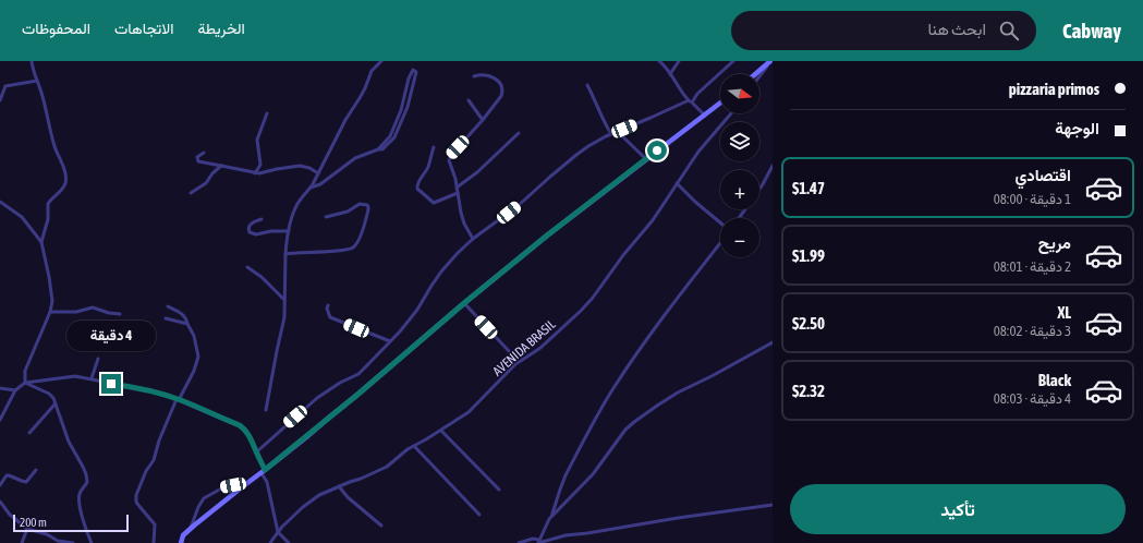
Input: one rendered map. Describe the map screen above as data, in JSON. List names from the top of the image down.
{
  "streets": {
    "street": ["AVENIDA BRASIL"]
  },
  "scale_bar": "200 m",
  "north": "right",
  "page": {
    "header": "Cabway",
    "search": "ابحث هنا",
    "nav": ["الخريطة", "الاتجاهات", "المحفوظات"],
    "banner": ["pizzaria primos", "الوجهة"],
    "map_buttons": ["+", "−"],
    "list": [
      {
        "name": "اقتصادي",
        "note": "1 دقيقة · 08:00",
        "value": "$1.47"
      },
      {
        "name": "مريح",
        "note": "2 دقيقة · 08:01",
        "value": "$1.99"
      },
      {
        "name": "XL",
        "note": "3 دقيقة · 08:02",
        "value": "$2.50"
      },
      {
        "name": "Black",
        "note": "4 دقيقة · 08:03",
        "value": "$2.32"
      }
    ],
    "bubble": "4 دقيقة",
    "buttons": "تأكيد",
    "scale": "200 m"
  }
}
